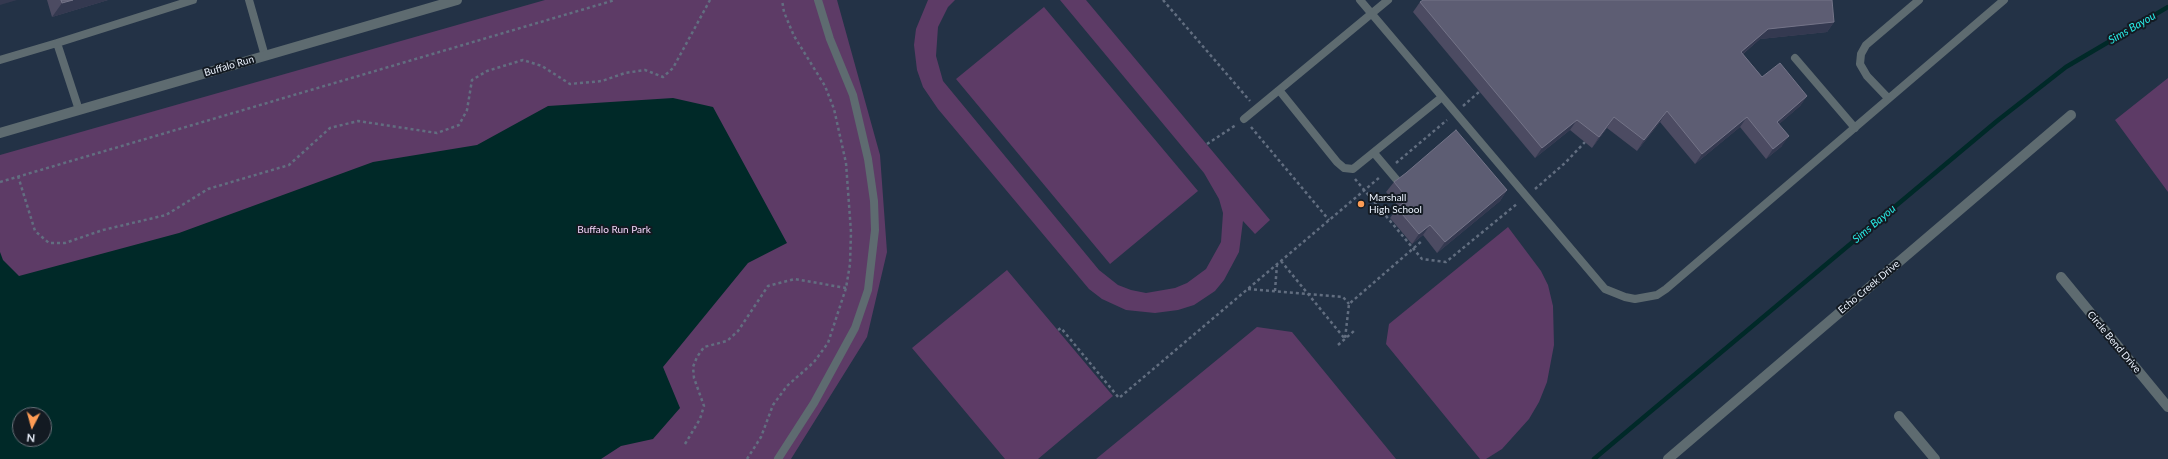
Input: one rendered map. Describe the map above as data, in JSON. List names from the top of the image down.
{
  "streets": {
    "street": ["Buffalo Run", "Echo Creek Drive", "Circle Bend Drive"]
  },
  "water": ["Sims Bayou"],
  "parks": ["Buffalo Run Park"],
  "places": ["Marshall High School"],
  "north": "bottom"
}
